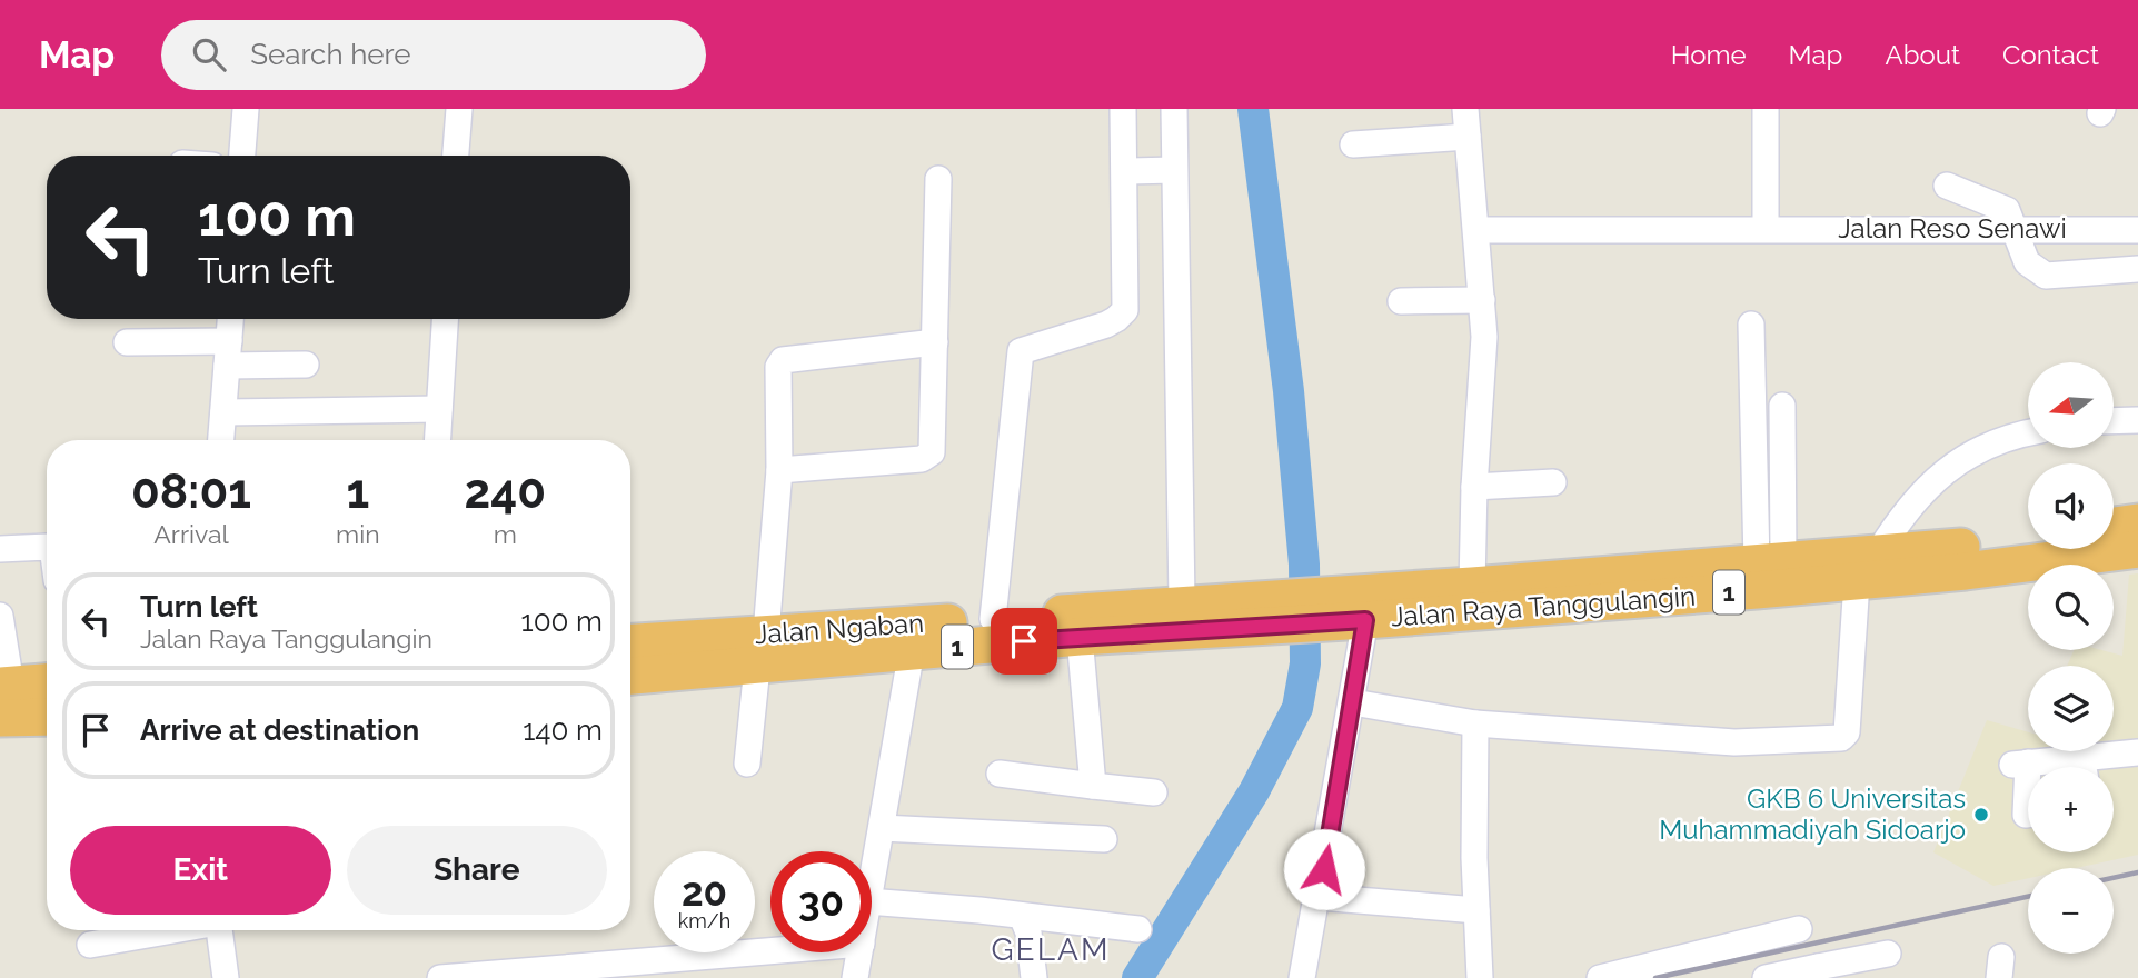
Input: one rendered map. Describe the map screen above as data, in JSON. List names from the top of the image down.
{
  "streets": {
    "highway": ["1", "Jalan Raya Tanggulangin", "Jalan Ngaban"],
    "street": ["Jalan Reso Senawi"]
  },
  "crossings": [
    ["Jalan Raya Tanggulangin", "Jalan Ngaban"]
  ],
  "districts": ["GELAM"],
  "places": ["GKB 6 Universitas Muhammadiyah Sidoarjo"],
  "north": "left",
  "page": {
    "header": "Map",
    "search": "Search here",
    "nav": [
      "Home",
      "Map",
      "About",
      "Contact"
    ],
    "turn": ["100 m", "Turn left"],
    "map_buttons": ["+", "−"],
    "eta": [
      "08:01",
      "Arrival",
      "1",
      "min",
      "240",
      "m"
    ],
    "list": [
      {
        "name": "Turn left",
        "note": "Jalan Raya Tanggulangin",
        "value": "100 m"
      },
      {
        "name": "Arrive at destination",
        "value": "140 m"
      }
    ],
    "buttons": ["Exit", "Share"],
    "speed": "20 km/h",
    "limit": "30"
  }
}
